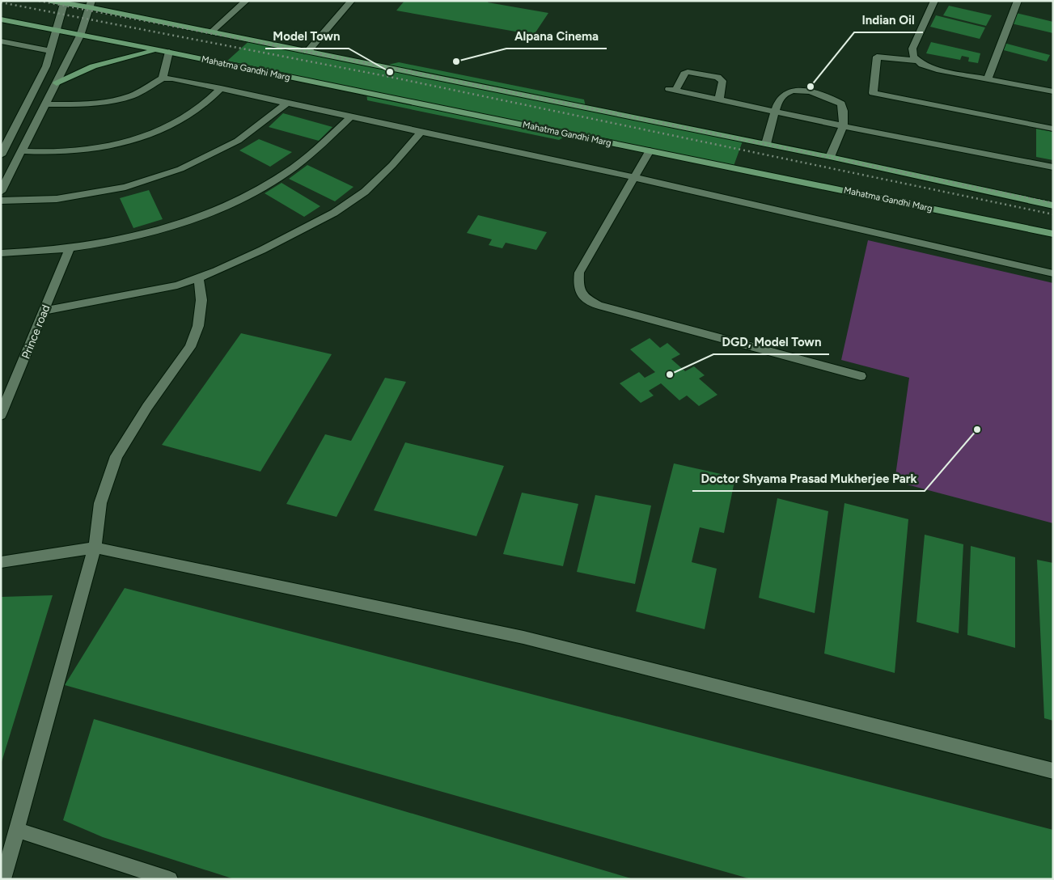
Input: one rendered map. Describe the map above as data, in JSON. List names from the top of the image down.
{
  "streets": {
    "main road": ["Mahatma Gandhi Marg"],
    "street": ["Prince road"]
  },
  "places": [
    "Alpana Cinema",
    "Model Town",
    "Indian Oil",
    "DGD, Model Town",
    "Doctor Shyama Prasad Mukherjee Park"
  ]
}
